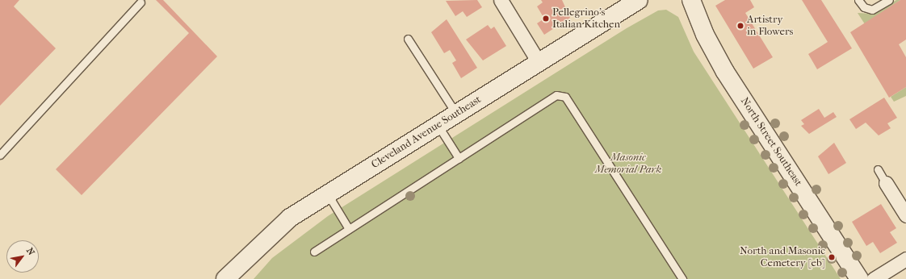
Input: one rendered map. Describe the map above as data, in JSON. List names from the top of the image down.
{
  "streets": {
    "main road": ["Cleveland Avenue Southeast", "North Street Southeast"]
  },
  "parks": ["Masonic Memorial Park"],
  "places": ["Pellegrino's Italian Kitchen", "Artistry in Flowers", "North and Masonic Cemetery [eb]"],
  "north": "top right"
}
